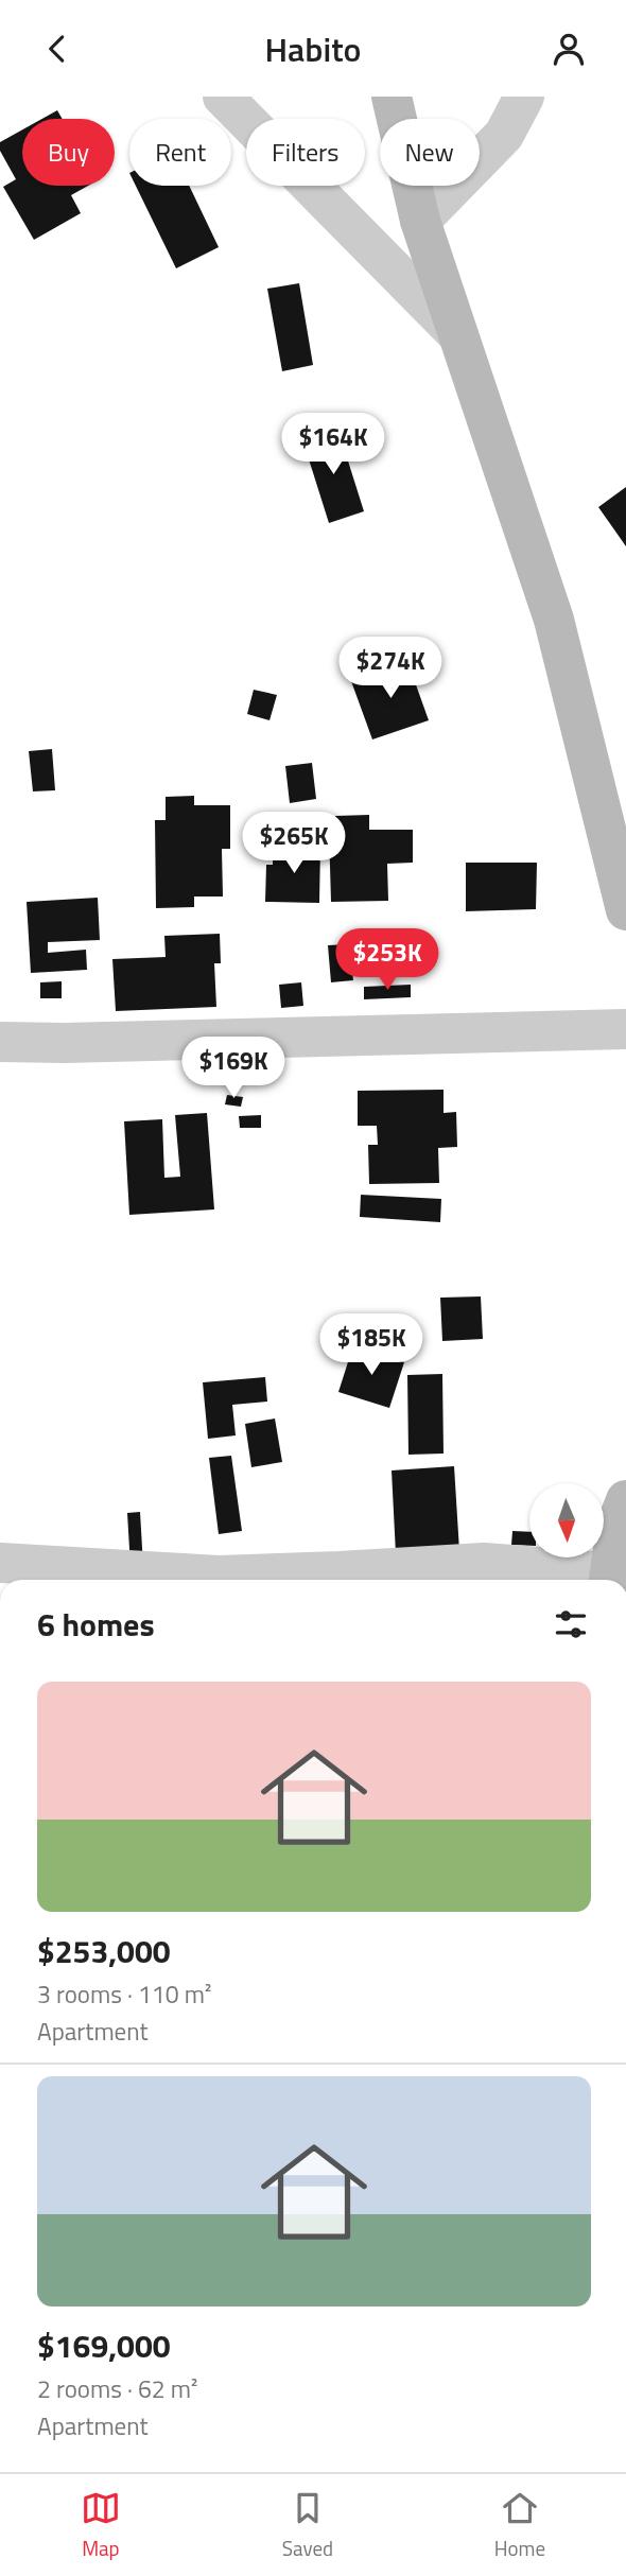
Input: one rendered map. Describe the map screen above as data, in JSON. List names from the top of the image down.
{
  "north": "bottom",
  "page": {
    "header": "Habito",
    "chip": [
      "Buy",
      "Rent",
      "Filters",
      "New"
    ],
    "price": [
      "$164K",
      "$274K",
      "$265K",
      "$253K",
      "$169K",
      "$185K"
    ],
    "heading": "6 homes",
    "list": [
      {
        "name": "$253,000",
        "note": "3 rooms · 110 m² · Apartment"
      },
      {
        "name": "$169,000",
        "note": "2 rooms · 62 m² · Apartment"
      }
    ],
    "tabs": ["Map", "Saved", "Home"]
  }
}
